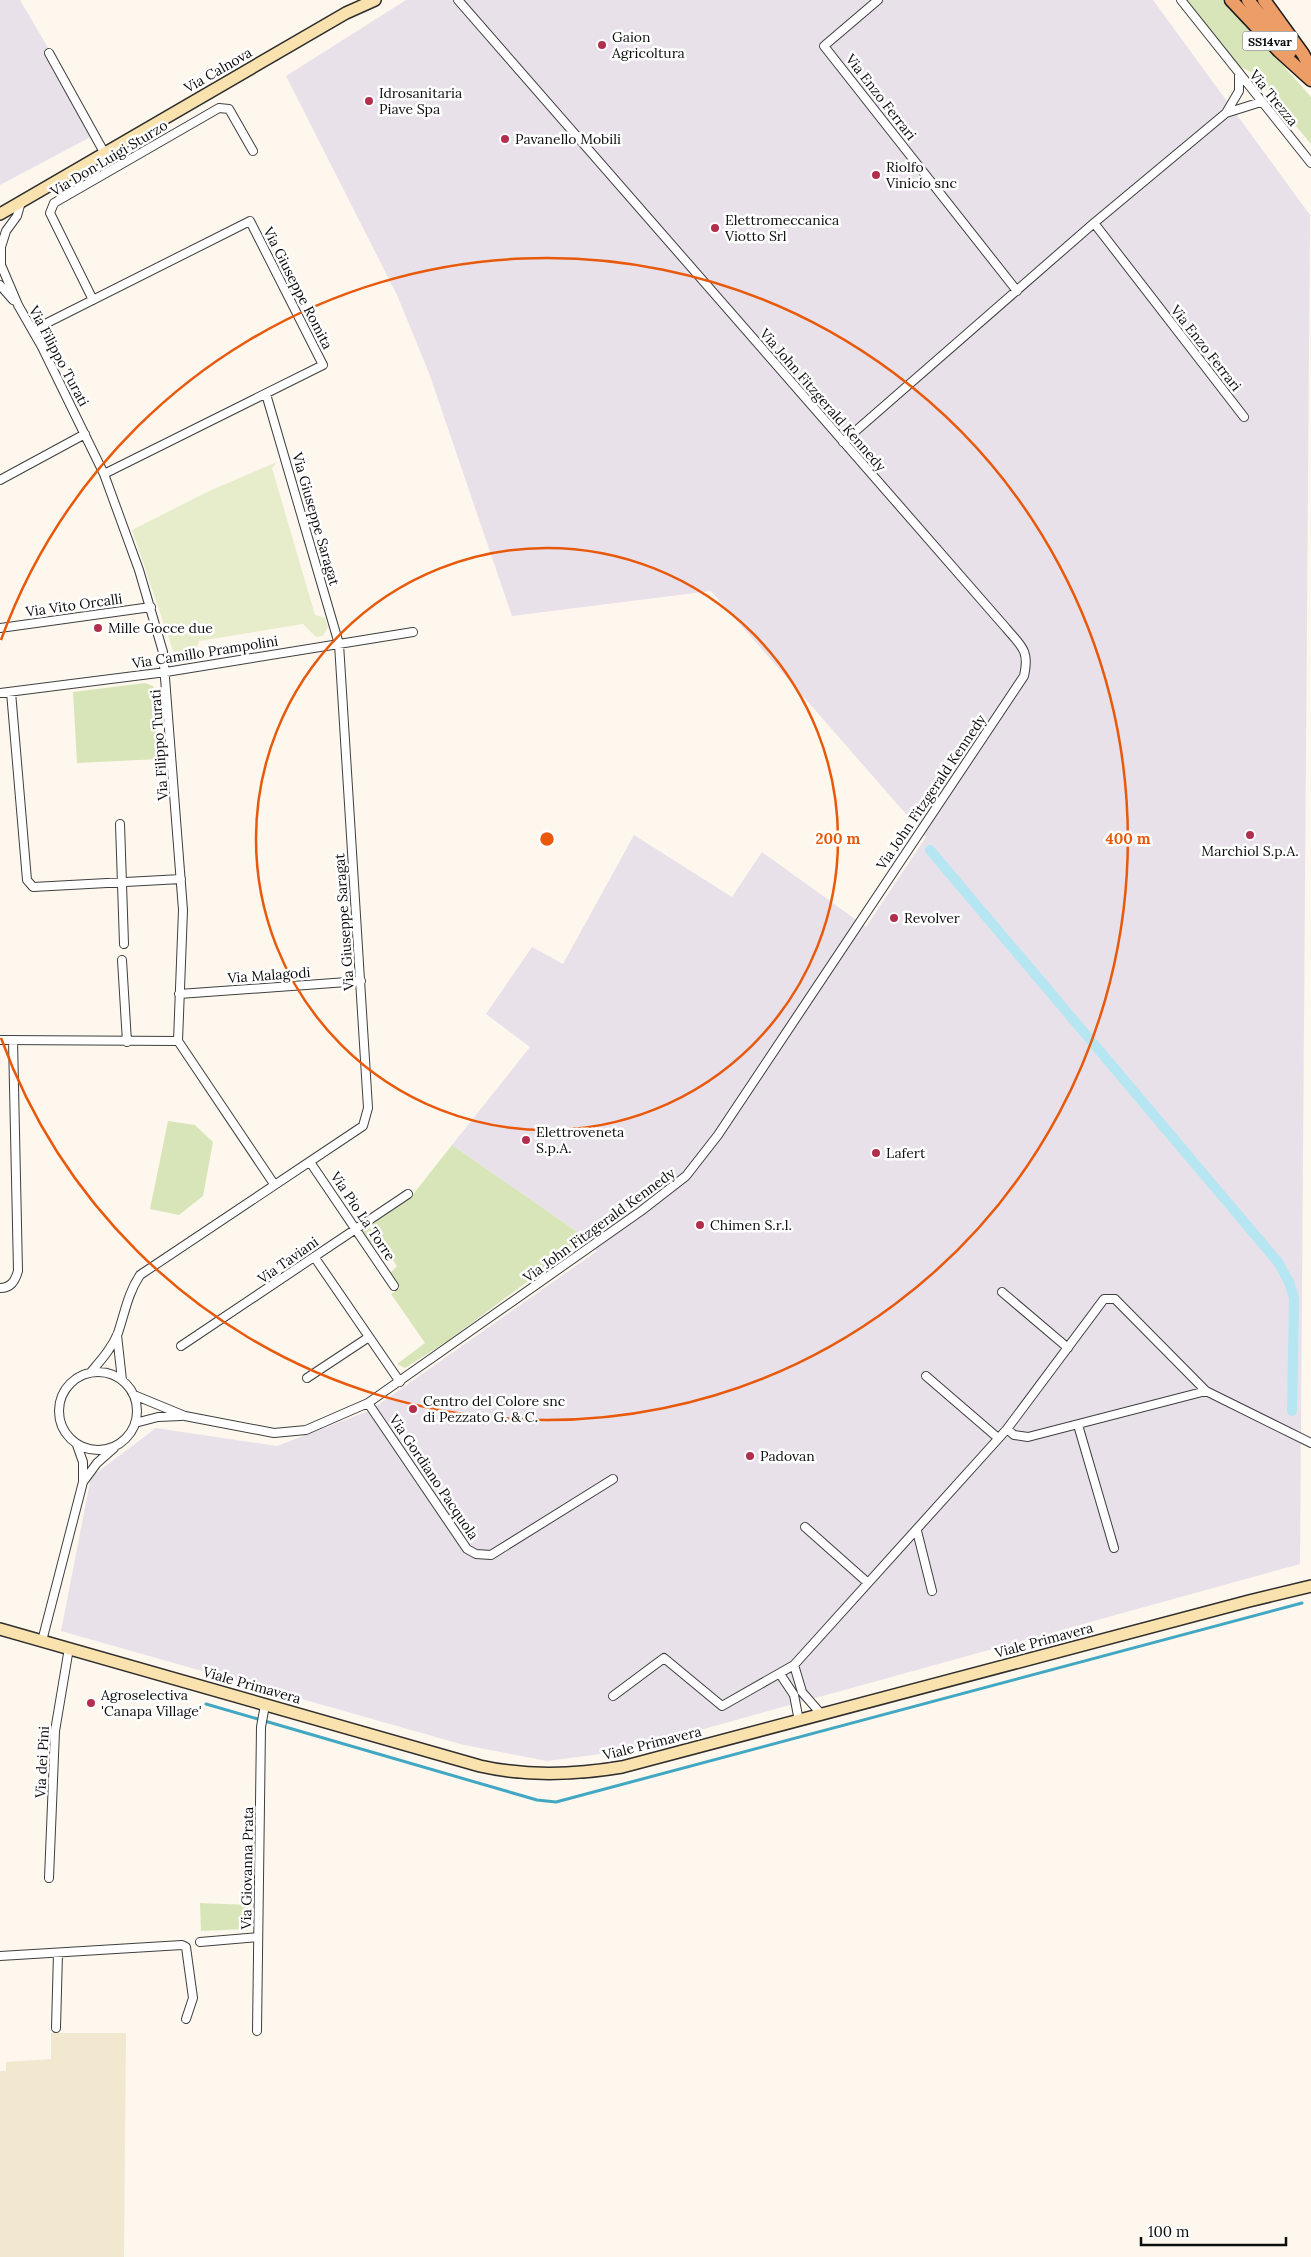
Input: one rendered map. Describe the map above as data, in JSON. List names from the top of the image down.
{
  "streets": {
    "highway": ["SS14var"],
    "main road": ["Via Calnova", "Viale Primavera"],
    "street": [
      "Via Enzo Ferrari",
      "Via Trezza",
      "Via Don Luigi Sturzo",
      "Via Giuseppe Romita",
      "Via Filippo Turati",
      "Via John Fitzgerald Kennedy",
      "Via Giuseppe Saragat",
      "Via Vito Orcalli",
      "Via Camillo Prampolini",
      "Via Malagodi",
      "Via Pio La Torre",
      "Via Taviani",
      "Via Gordiano Pacquola",
      "Via dei Pini",
      "Via Giovanna Prata"
    ]
  },
  "crossings": [
    ["Via Calnova", "Via Filippo Turati"],
    ["Via Don Luigi Sturzo", "Via Giuseppe Romita"],
    ["Via Giuseppe Romita", "Via Filippo Turati"],
    ["Via Giuseppe Romita", "Via Giuseppe Saragat"],
    ["Via Filippo Turati", "Via Vito Orcalli"],
    ["Via Filippo Turati", "Via Camillo Prampolini"],
    ["Via Filippo Turati", "Via Malagodi"],
    ["Via John Fitzgerald Kennedy", "Via Giuseppe Saragat"],
    ["Via John Fitzgerald Kennedy", "Via Gordiano Pacquola"],
    ["Via Giuseppe Saragat", "Via Camillo Prampolini"],
    ["Via Giuseppe Saragat", "Via Malagodi"],
    ["Via Giuseppe Saragat", "Via Pio La Torre"],
    ["Via Pio La Torre", "Via Taviani"],
    ["Viale Primavera", "Via dei Pini"],
    ["Viale Primavera", "Via Giovanna Prata"]
  ],
  "places": [
    "Gaion Agricoltura",
    "Idrosanitaria Piave Spa",
    "Pavanello Mobili",
    "Riolfo Vinicio snc",
    "Elettromeccanica Viotto Srl",
    "Mille Gocce due",
    "Marchiol S.p.A.",
    "Revolver",
    "Elettroveneta S.p.A.",
    "Lafert",
    "Chimen S.r.l.",
    "Centro del Colore snc di Pezzato G. & C.",
    "Padovan",
    "Agroselectiva 'Canapa Village'"
  ],
  "scale_bar": "100 m",
  "rings": ["200 m", "400 m"]
}
